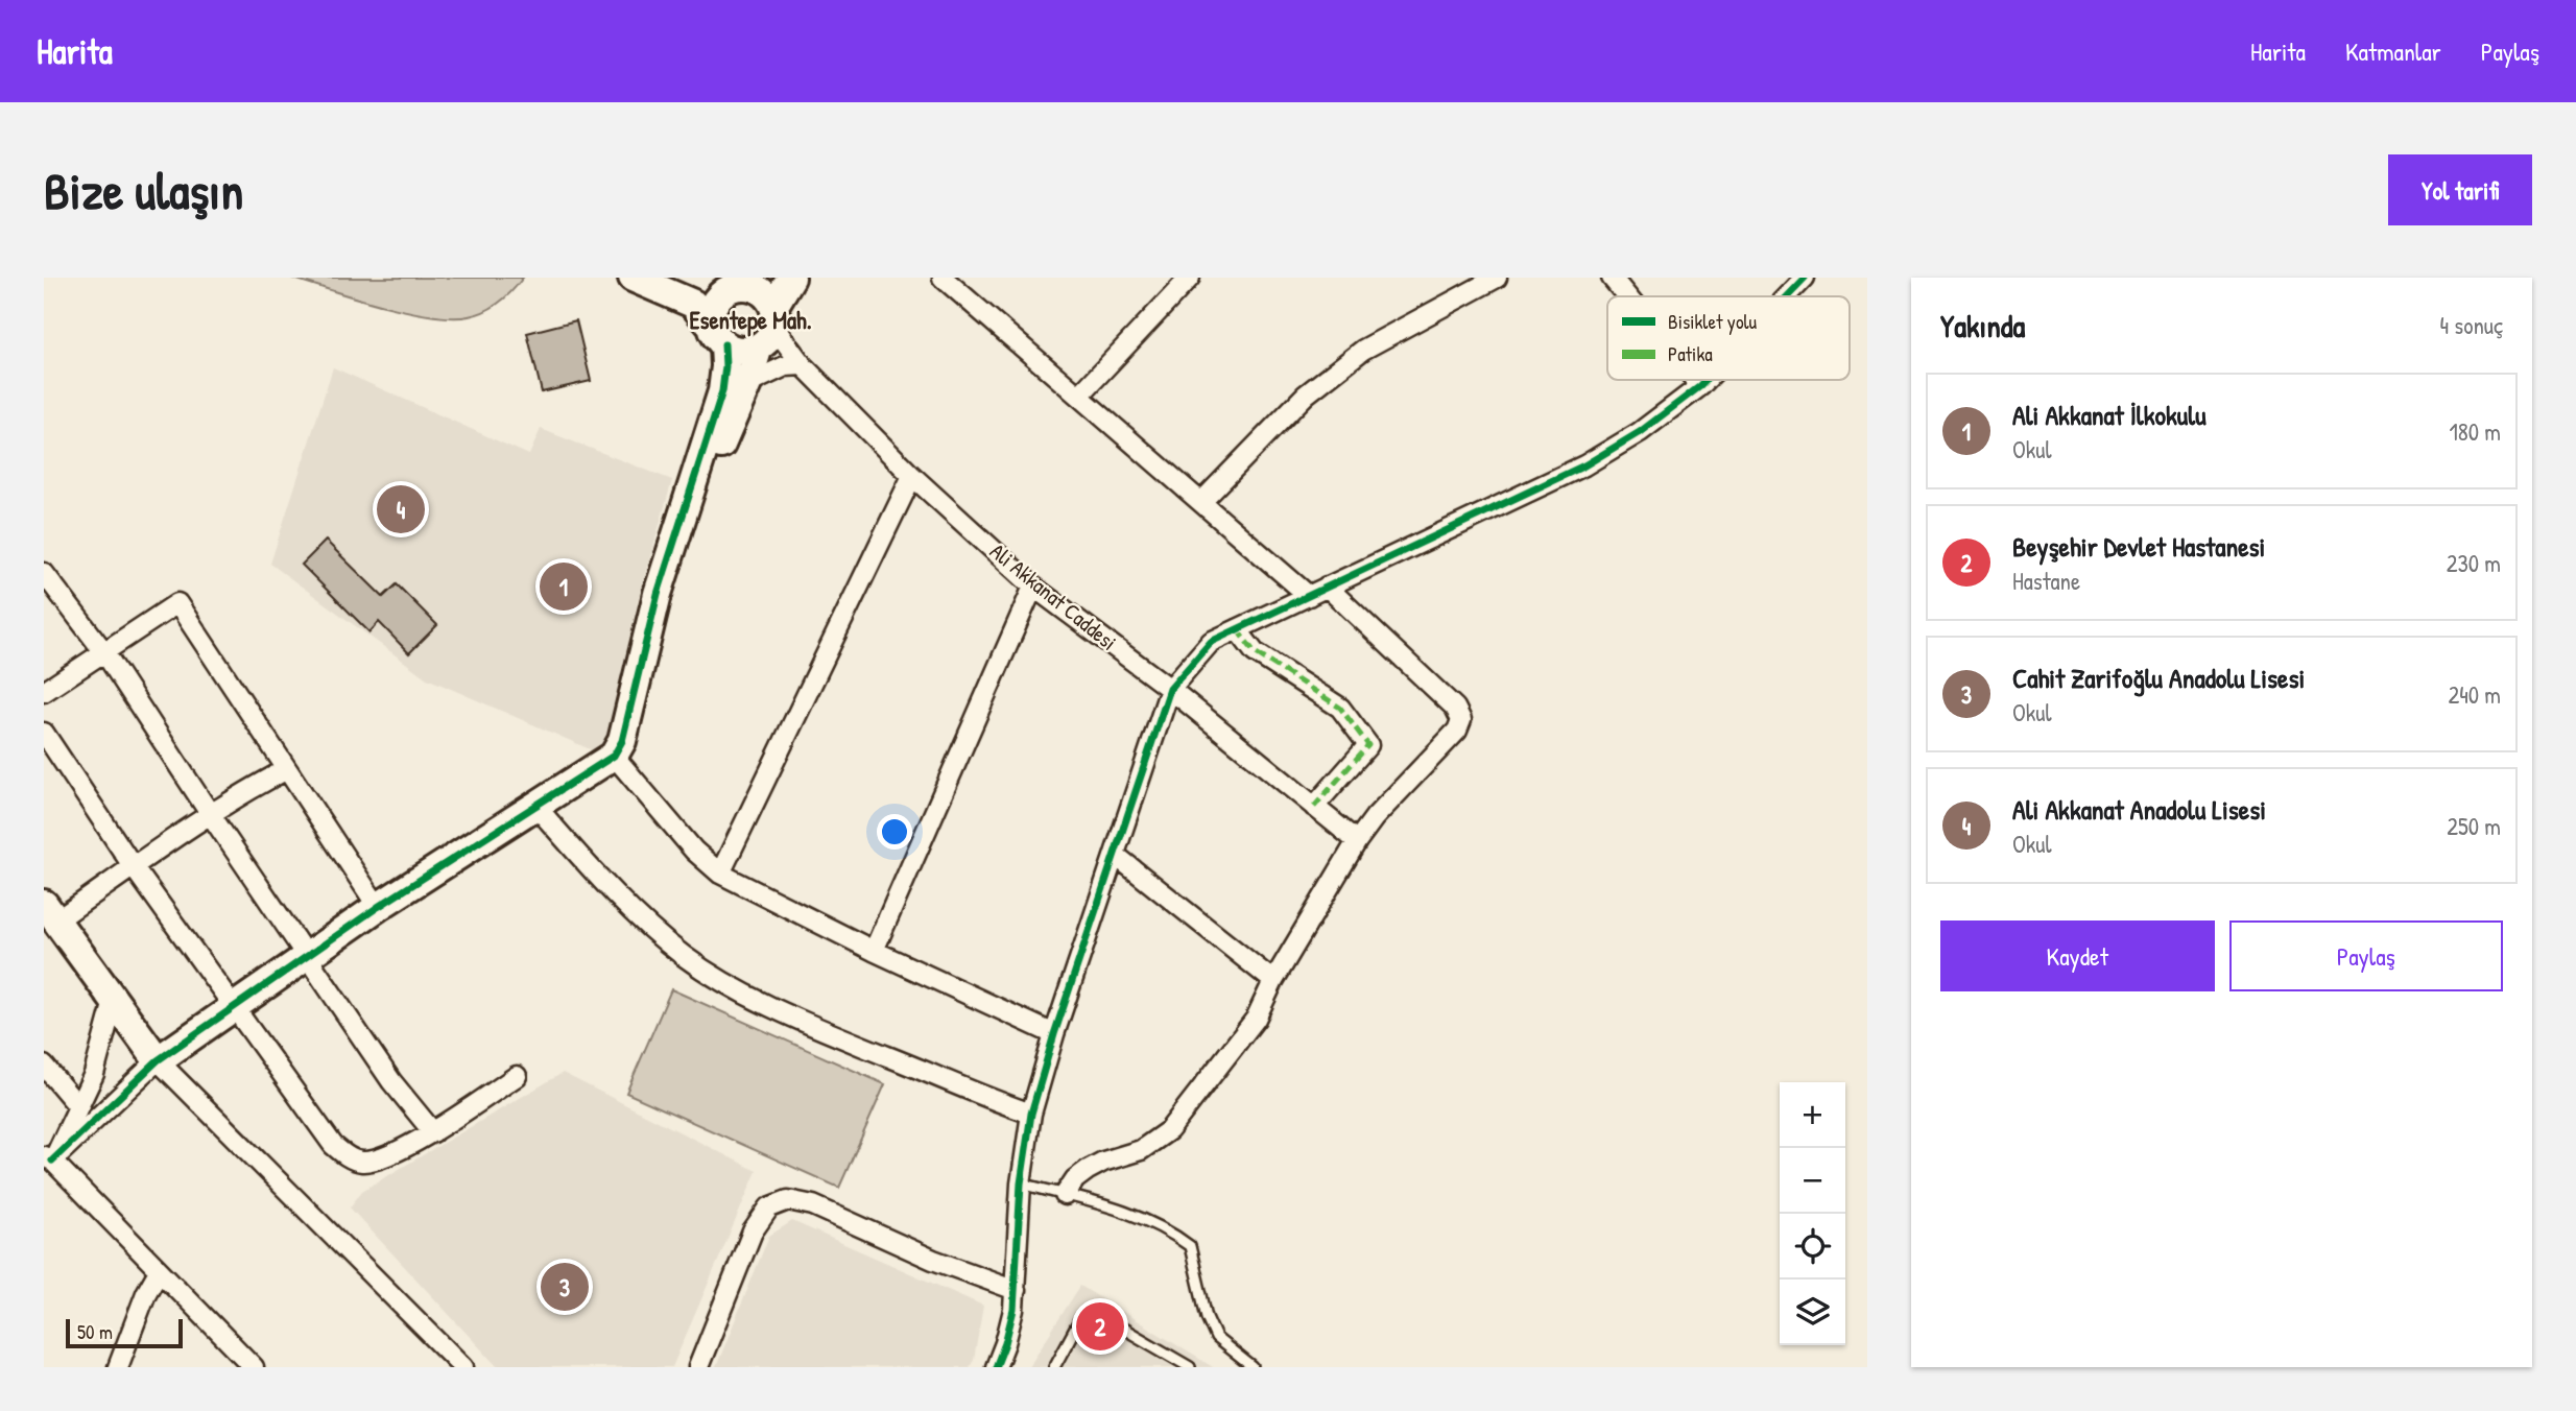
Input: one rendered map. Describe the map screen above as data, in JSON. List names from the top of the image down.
{
  "streets": {
    "street": ["Ali Akkanat Caddesi"]
  },
  "districts": ["Esentepe Mah."],
  "legend": ["Bisiklet yolu", "Patika"],
  "scale_bar": "50 m",
  "page": {
    "header": "Harita",
    "nav": ["Harita", "Katmanlar", "Paylaş"],
    "buttons": [
      "Yol tarifi",
      ["Kaydet", "Paylaş"]
    ],
    "title": "Bize ulaşın",
    "heading": ["Yakında", "4 sonuç"],
    "list": [
      {
        "mark": "1",
        "name": "Ali Akkanat İlkokulu",
        "note": "Okul",
        "value": "180 m"
      },
      {
        "mark": "2",
        "name": "Beyşehir Devlet Hastanesi",
        "note": "Hastane",
        "value": "230 m"
      },
      {
        "mark": "3",
        "name": "Cahit Zarifoğlu Anadolu Lisesi",
        "note": "Okul",
        "value": "240 m"
      },
      {
        "mark": "4",
        "name": "Ali Akkanat Anadolu Lisesi",
        "note": "Okul",
        "value": "250 m"
      }
    ],
    "pins": [
      "4",
      "1",
      "3",
      "2"
    ],
    "map_buttons": ["+", "−"],
    "scale": "50 m"
  }
}
